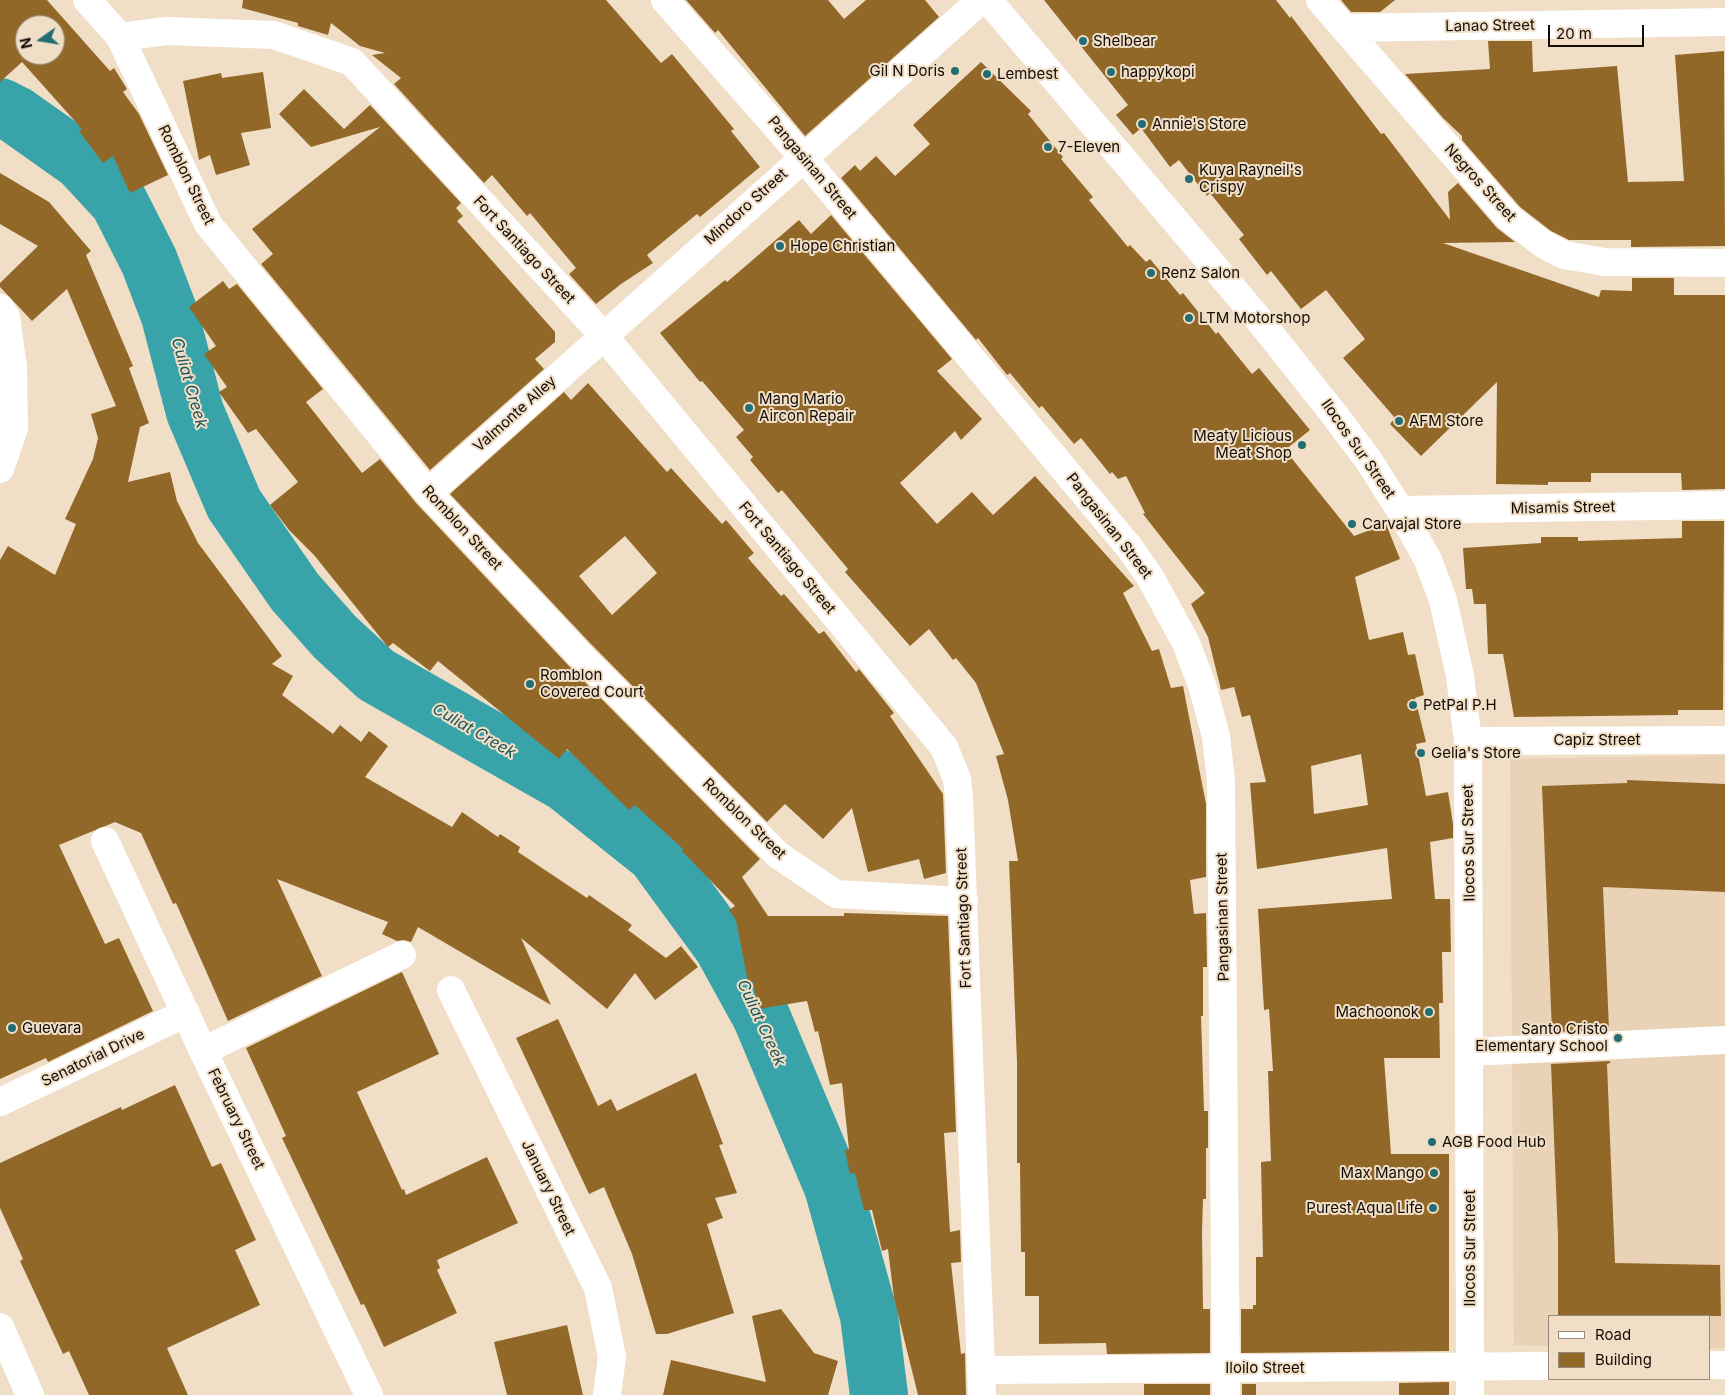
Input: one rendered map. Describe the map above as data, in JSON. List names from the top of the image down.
{
  "streets": {
    "street": [
      "Lanao Street",
      "Pangasinan Street",
      "Romblon Street",
      "Negros Street",
      "Mindoro Street",
      "Fort Santiago Street",
      "Valmonte Alley",
      "Ilocos Sur Street",
      "Misamis Street",
      "Capiz Street",
      "Senatorial Drive",
      "February Street",
      "January Street",
      "Iloilo Street"
    ]
  },
  "crossings": [
    ["Lanao Street", "Negros Street"],
    ["Pangasinan Street", "Mindoro Street"],
    ["Pangasinan Street", "Iloilo Street"],
    ["Romblon Street", "Fort Santiago Street"],
    ["Romblon Street", "Valmonte Alley"],
    ["Mindoro Street", "Fort Santiago Street"],
    ["Mindoro Street", "Valmonte Alley"],
    ["Fort Santiago Street", "Valmonte Alley"],
    ["Fort Santiago Street", "Iloilo Street"],
    ["Ilocos Sur Street", "Misamis Street"],
    ["Ilocos Sur Street", "Capiz Street"],
    ["Ilocos Sur Street", "Iloilo Street"],
    ["Senatorial Drive", "February Street"]
  ],
  "water": ["Culiat Creek"],
  "places": [
    "Shelbear",
    "Gil N Doris",
    "happykopi",
    "Lembest",
    "Annie's Store",
    "7-Eleven",
    "Kuya Rayneil's Crispy",
    "Hope Christian",
    "Renz Salon",
    "LTM Motorshop",
    "Mang Mario Aircon Repair",
    "AFM Store",
    "Meaty Licious Meat Shop",
    "Carvajal Store",
    "Romblon Covered Court",
    "PetPal P.H",
    "Gelia's Store",
    "Machoonok",
    "Guevara",
    "Santo Cristo Elementary School",
    "AGB Food Hub",
    "Max Mango",
    "Purest Aqua Life"
  ],
  "legend": ["Road", "Building"],
  "scale_bar": "20 m",
  "north": "left"
}
